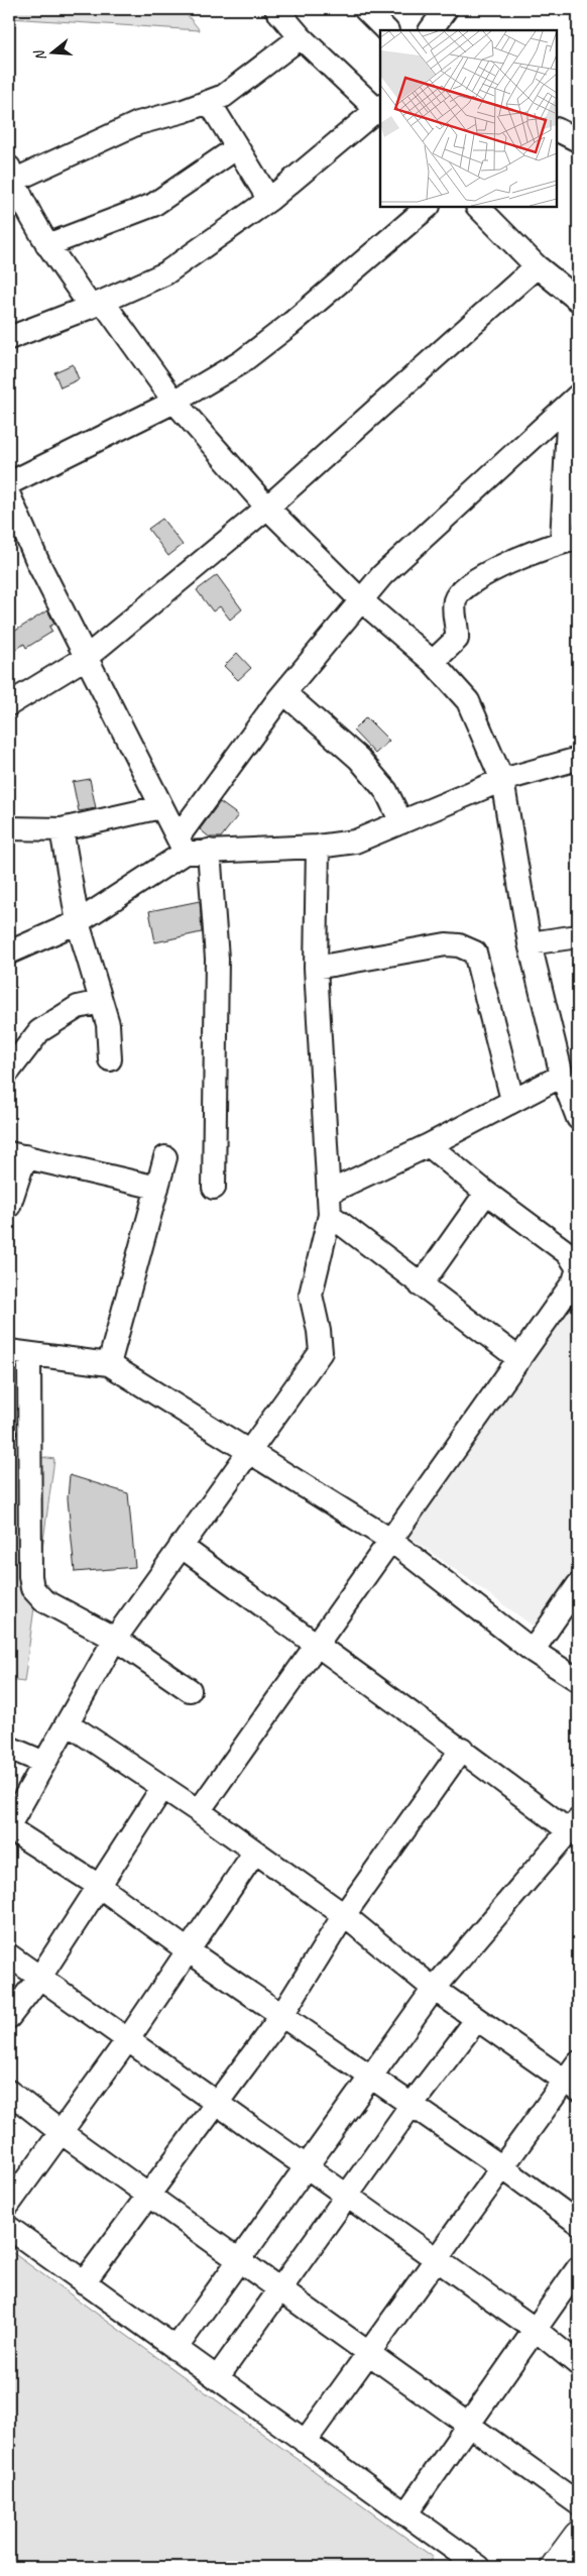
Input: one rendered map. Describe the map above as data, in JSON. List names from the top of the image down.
{
  "north": "left"
}
